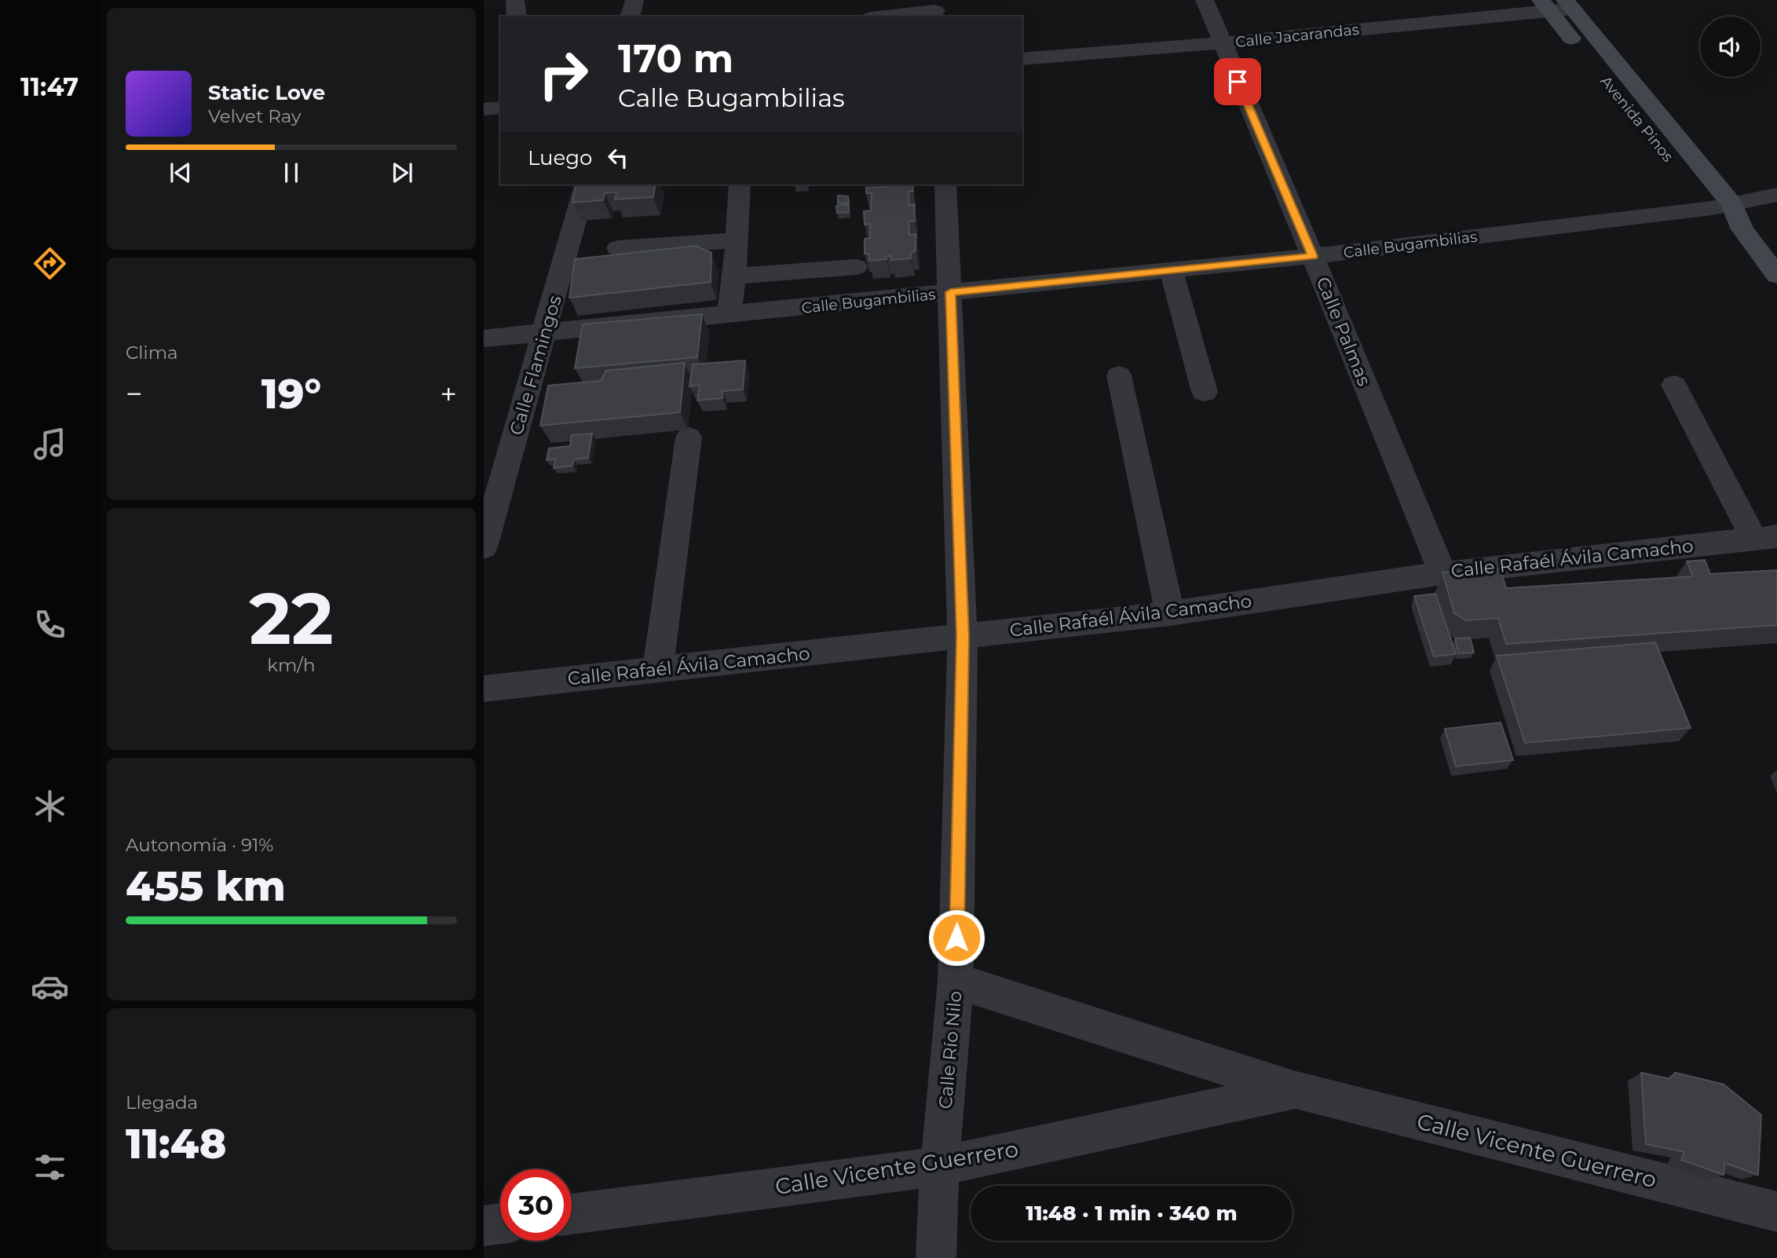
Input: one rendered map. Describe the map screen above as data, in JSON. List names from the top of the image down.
{
  "streets": {
    "main road": ["Avenida Pinos"],
    "street": [
      "Calle Jacarandas",
      "Calle Bugambilias",
      "Calle Palmas",
      "Calle Flamingos",
      "Calle Rafaél Ávila Camacho",
      "Calle Río Nilo",
      "Calle Vicente Guerrero"
    ]
  },
  "crossings": [
    ["Calle Jacarandas", "Avenida Pinos"],
    ["Calle Jacarandas", "Calle Palmas"],
    ["Avenida Pinos", "Calle Bugambilias"],
    ["Calle Bugambilias", "Calle Palmas"],
    ["Calle Bugambilias", "Calle Flamingos"],
    ["Calle Bugambilias", "Calle Río Nilo"],
    ["Calle Palmas", "Calle Rafaél Ávila Camacho"],
    ["Calle Rafaél Ávila Camacho", "Calle Río Nilo"],
    ["Calle Río Nilo", "Calle Vicente Guerrero"]
  ],
  "page": {
    "tabs": "11:47",
    "turn": ["170 m", "Calle Bugambilias"],
    "song": ["Static Love", "Velvet Ray"],
    "then": "Luego",
    "tile": [
      "Clima",
      ["22", "km/h"],
      ["Autonomía · 91%", "455 km"],
      ["Llegada", "11:48"]
    ],
    "heat": ["−", "19°", "+"],
    "limit": "30",
    "trip": "11:48 · 1 min · 340 m"
  }
}
